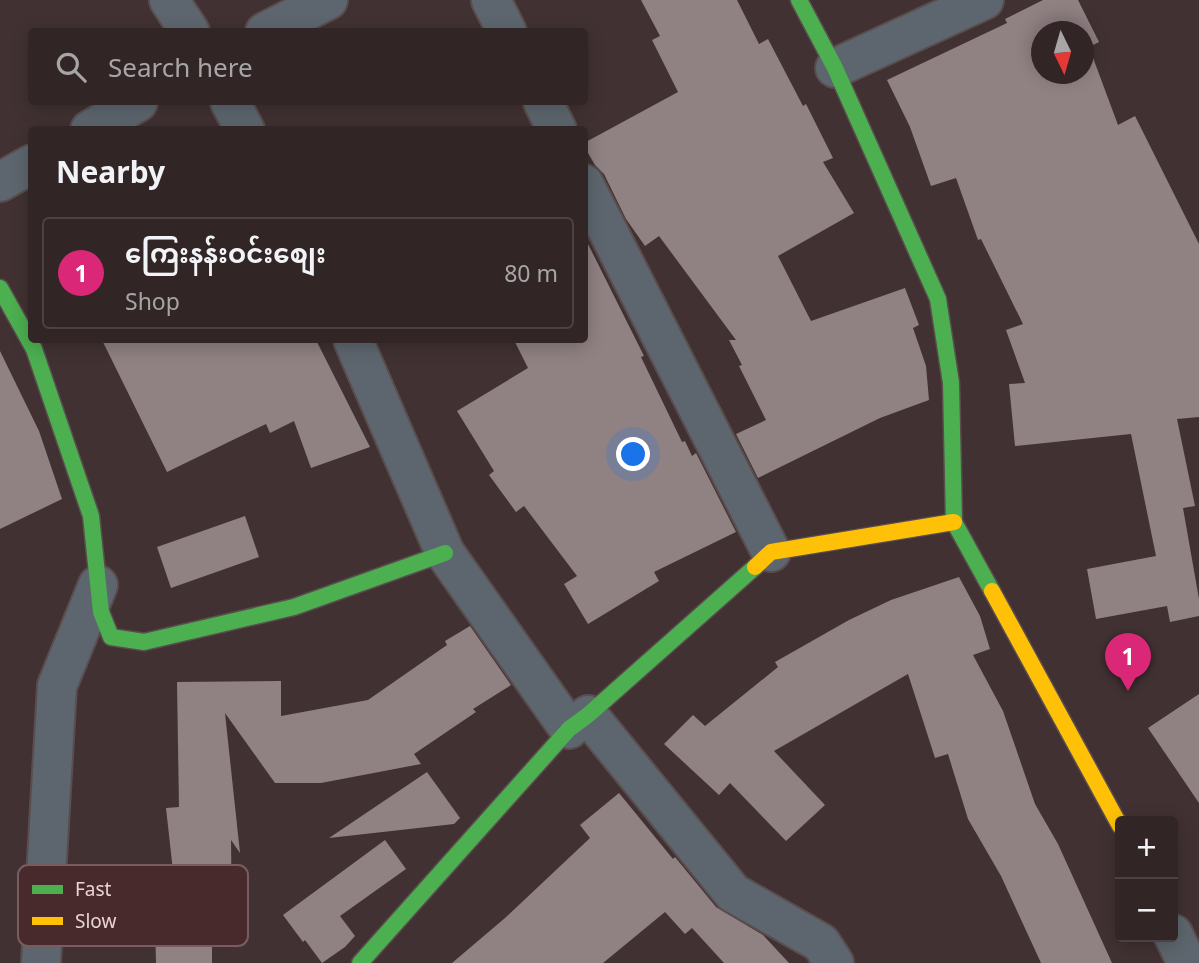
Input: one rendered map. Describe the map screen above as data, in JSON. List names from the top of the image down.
{
  "legend": ["Fast", "Slow"],
  "north": "bottom",
  "page": {
    "search": "Search here",
    "heading": "Nearby",
    "list": [
      {
        "mark": "1",
        "name": "ကြေးနန်းဝင်းစျေး",
        "note": "Shop",
        "value": "80 m"
      }
    ],
    "pins": "1",
    "map_buttons": ["+", "−"]
  }
}
